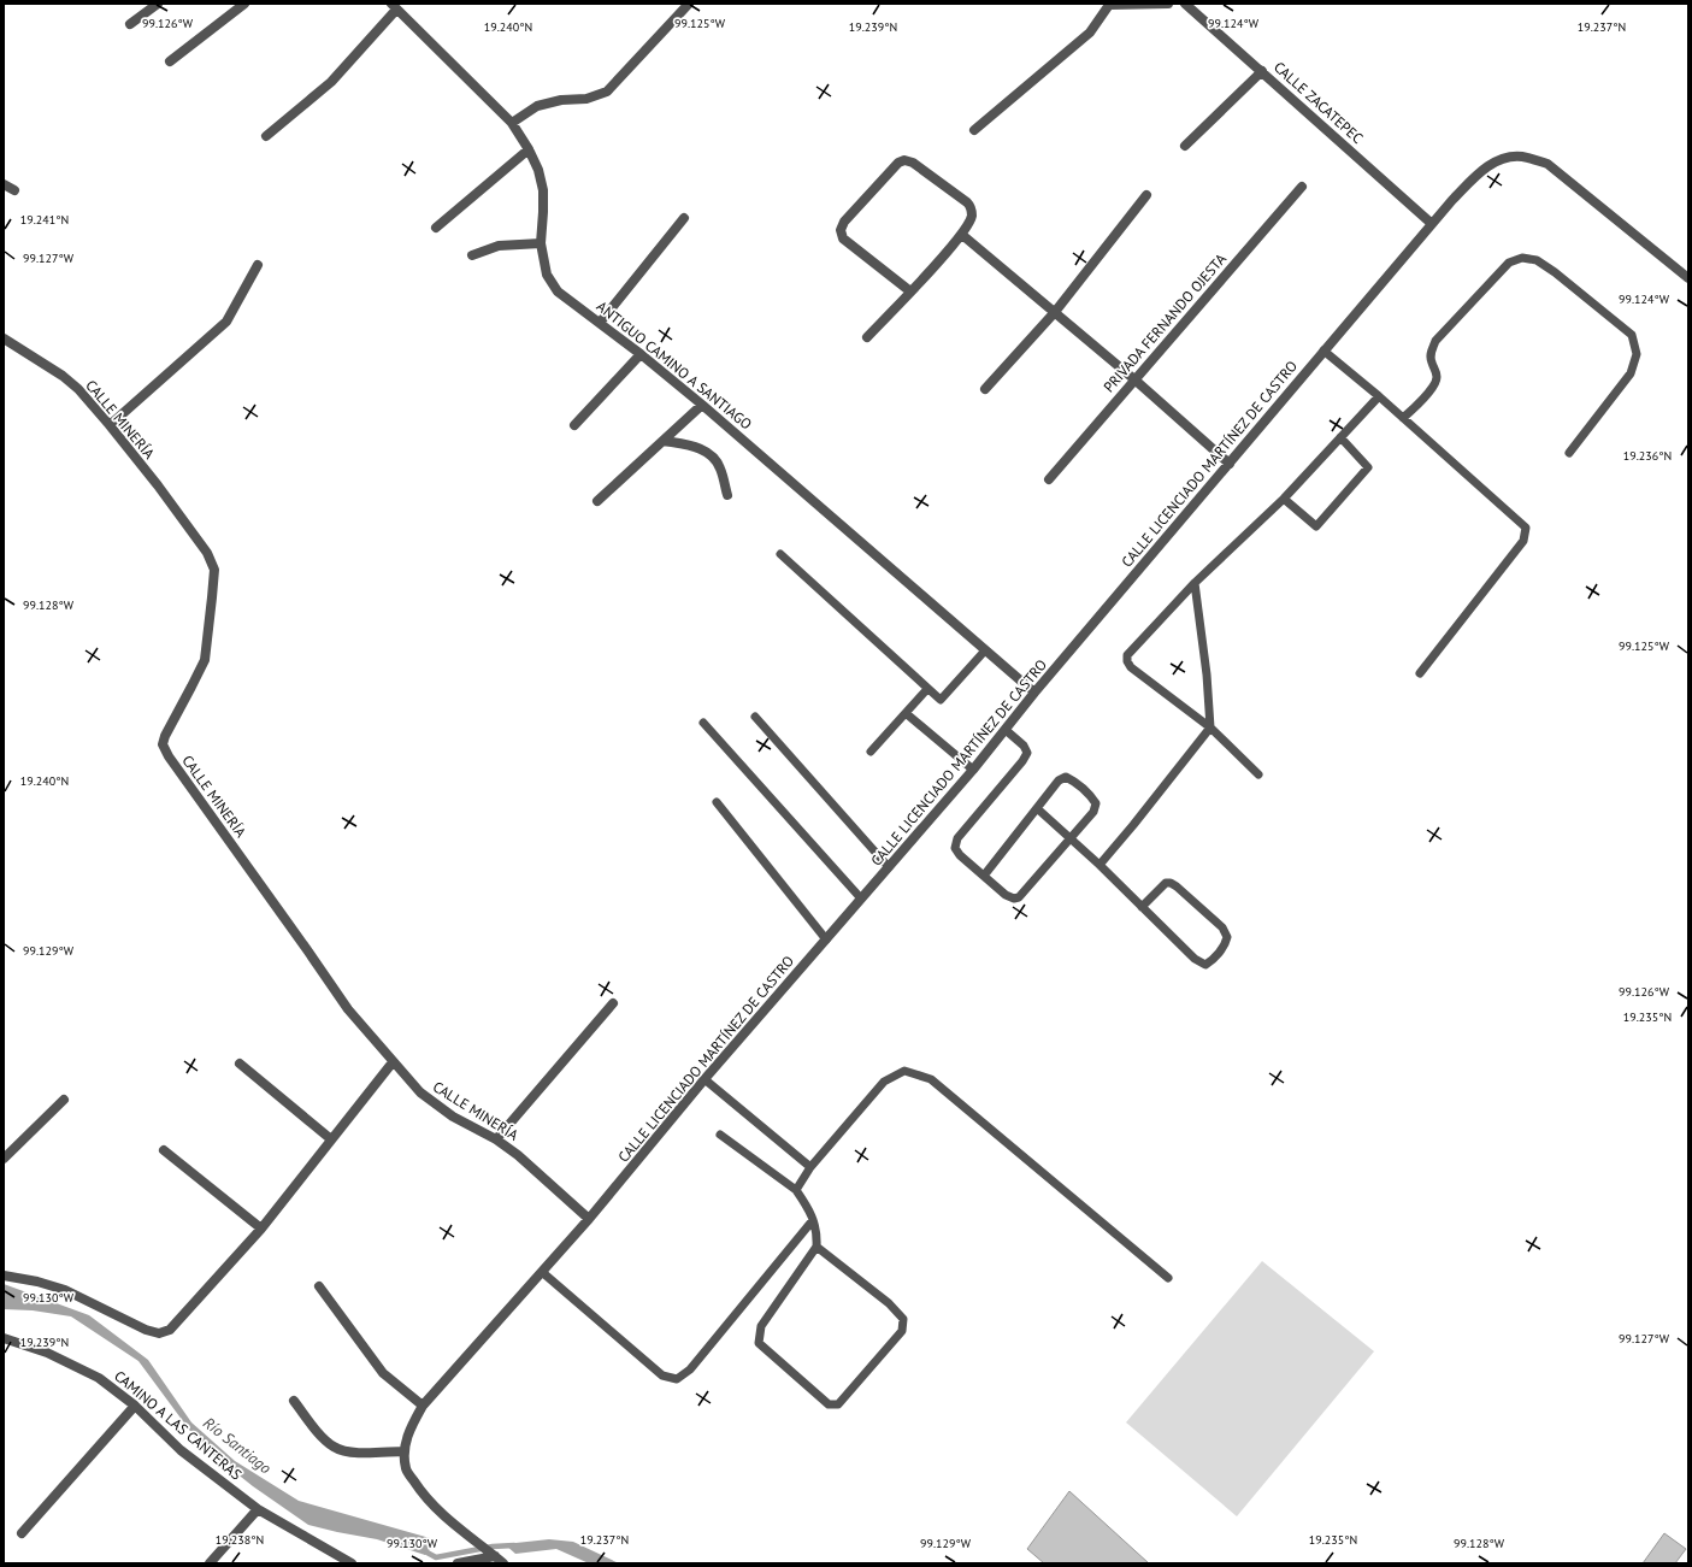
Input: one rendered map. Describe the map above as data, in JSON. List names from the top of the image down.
{
  "streets": {
    "street": [
      "CALLE ZACATEPEC",
      "PRIVADA FERNANDO OJESTA",
      "ANTIGUO CAMINO A SANTIAGO",
      "CALLE MINERÍA",
      "CALLE LICENCIADO MARTÍNEZ DE CASTRO",
      "CAMINO A LAS CANTERAS"
    ]
  },
  "crossings": [
    ["CALLE ZACATEPEC", "CALLE LICENCIADO MARTÍNEZ DE CASTRO"],
    ["ANTIGUO CAMINO A SANTIAGO", "CALLE LICENCIADO MARTÍNEZ DE CASTRO"],
    ["CALLE MINERÍA", "CALLE LICENCIADO MARTÍNEZ DE CASTRO"]
  ],
  "water": ["Río Santiago"],
  "coordinates": [
    "99.126°W",
    "99.125°W",
    "99.124°W",
    "19.240°N",
    "19.239°N",
    "19.237°N",
    "19.241°N",
    "99.127°W",
    "19.236°N",
    "99.128°W",
    "99.129°W",
    "19.235°N",
    "99.130°W",
    "19.238°N"
  ]
}
